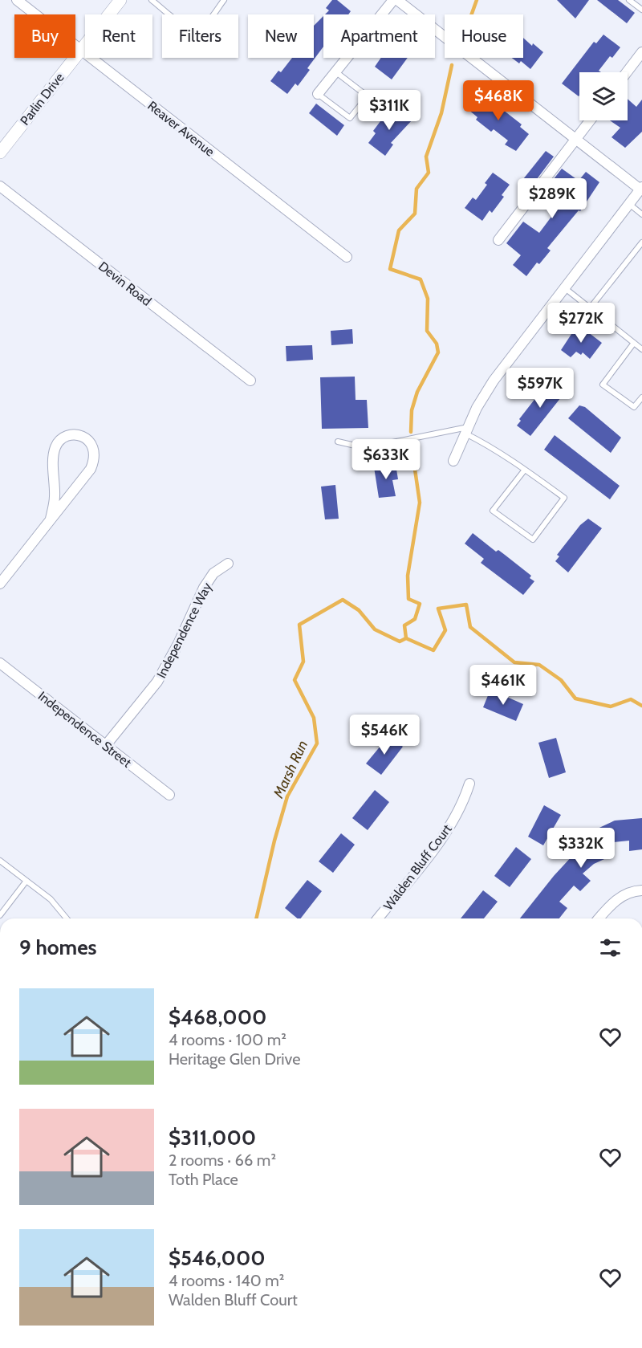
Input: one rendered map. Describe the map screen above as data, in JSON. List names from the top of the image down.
{
  "streets": {
    "street": [
      "Parlin Drive",
      "Reaver Avenue",
      "Devin Road",
      "Independence Way",
      "Independence Street",
      "Walden Bluff Court"
    ]
  },
  "crossings": [
    ["Parlin Drive", "Reaver Avenue"],
    ["Independence Way", "Independence Street"]
  ],
  "water": ["Marsh Run"],
  "page": {
    "chip": [
      "Buy",
      "Rent",
      "Filters",
      "New",
      "Apartment",
      "House"
    ],
    "price": [
      "$468K",
      "$311K",
      "$289K",
      "$272K",
      "$597K",
      "$633K",
      "$461K",
      "$546K",
      "$332K"
    ],
    "heading": "9 homes",
    "list": [
      {
        "name": "$468,000",
        "note": "4 rooms · 100 m² · Heritage Glen Drive"
      },
      {
        "name": "$311,000",
        "note": "2 rooms · 66 m² · Toth Place"
      },
      {
        "name": "$546,000",
        "note": "4 rooms · 140 m² · Walden Bluff Court"
      }
    ]
  }
}
